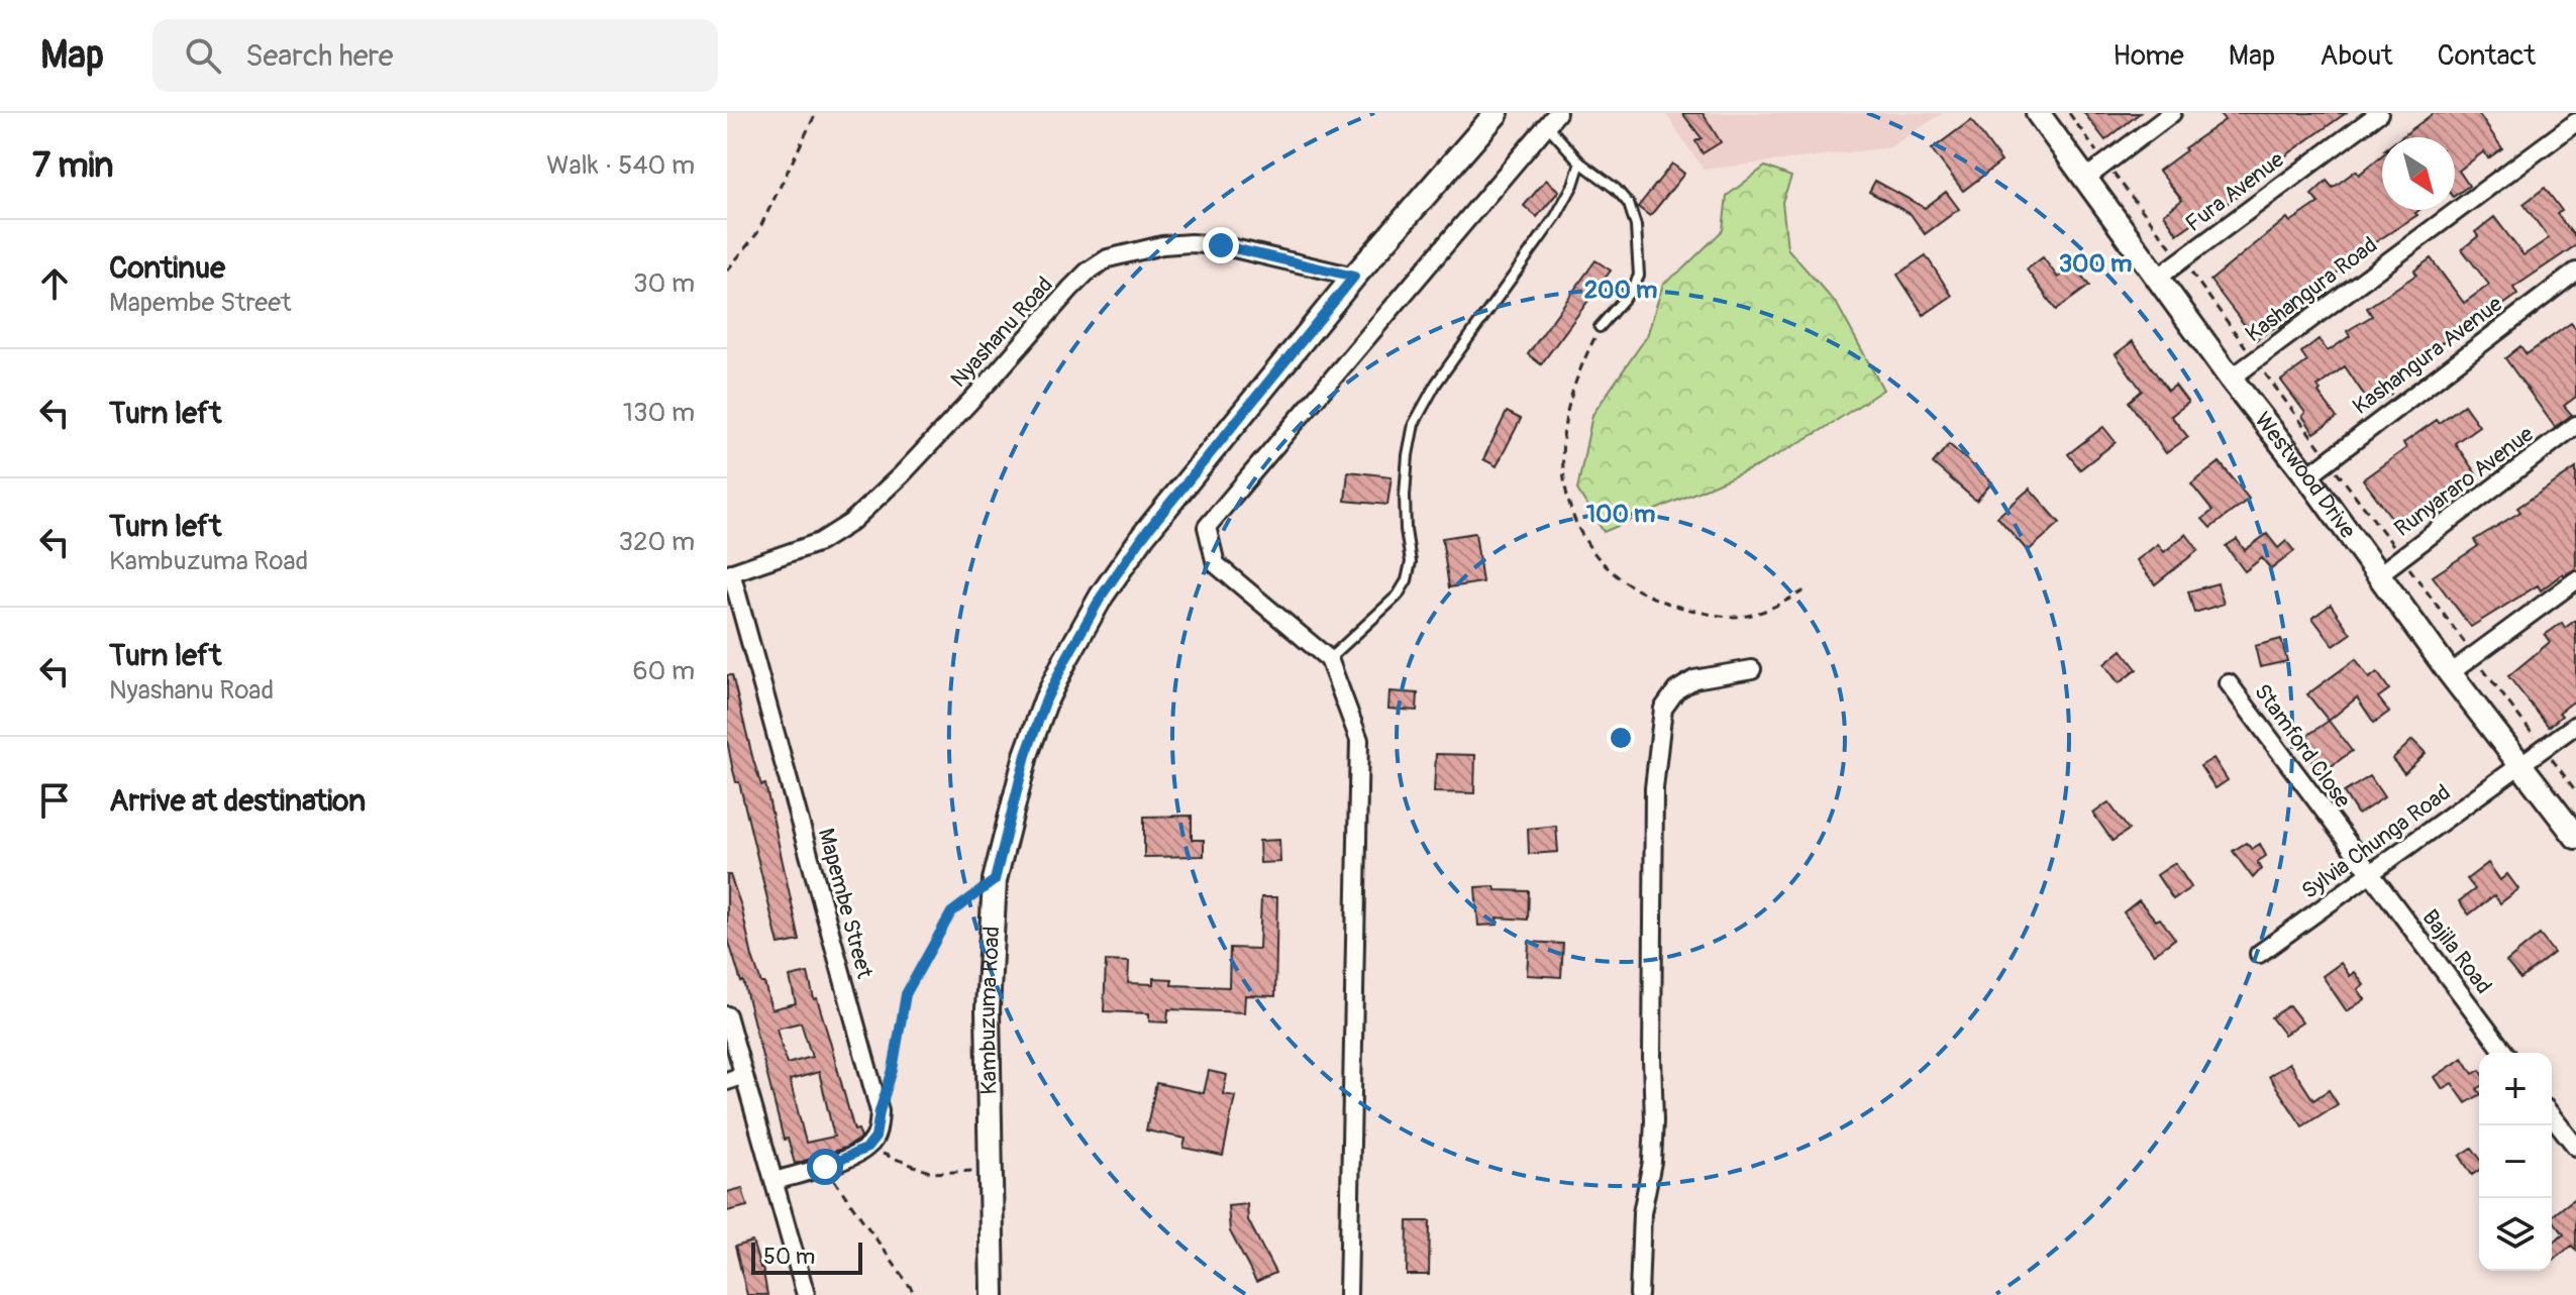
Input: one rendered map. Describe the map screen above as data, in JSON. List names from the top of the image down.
{
  "streets": {
    "main road": ["Westwood Drive", "Kambuzuma Road"],
    "street": [
      "Fura Avenue",
      "Kashangura Road",
      "Nyashanu Road",
      "Kashangura Avenue",
      "Runyararo Avenue",
      "Stamford Close",
      "Sylvia Chunga Road",
      "Mapembe Street",
      "Bajila Road"
    ]
  },
  "crossings": [
    ["Fura Avenue", "Westwood Drive"],
    ["Kashangura Road", "Westwood Drive"],
    ["Nyashanu Road", "Mapembe Street"],
    ["Nyashanu Road", "Kambuzuma Road"],
    ["Kashangura Avenue", "Westwood Drive"],
    ["Westwood Drive", "Runyararo Avenue"],
    ["Westwood Drive", "Sylvia Chunga Road"],
    ["Stamford Close", "Sylvia Chunga Road"],
    ["Stamford Close", "Bajila Road"],
    ["Sylvia Chunga Road", "Bajila Road"]
  ],
  "scale_bar": "50 m",
  "north": "bottom right",
  "page": {
    "header": "Map",
    "search": "Search here",
    "nav": [
      "Home",
      "Map",
      "About",
      "Contact"
    ],
    "heading": ["7 min", "Walk · 540 m"],
    "list": [
      ["Continue", "Mapembe Street", "30 m"],
      ["Turn left", "130 m"],
      ["Turn left", "Kambuzuma Road", "320 m"],
      ["Turn left", "Nyashanu Road", "60 m"],
      "Arrive at destination"
    ],
    "map_buttons": ["+", "−"],
    "scale": "50 m"
  },
  "rings": ["300 m", "200 m", "100 m"]
}
